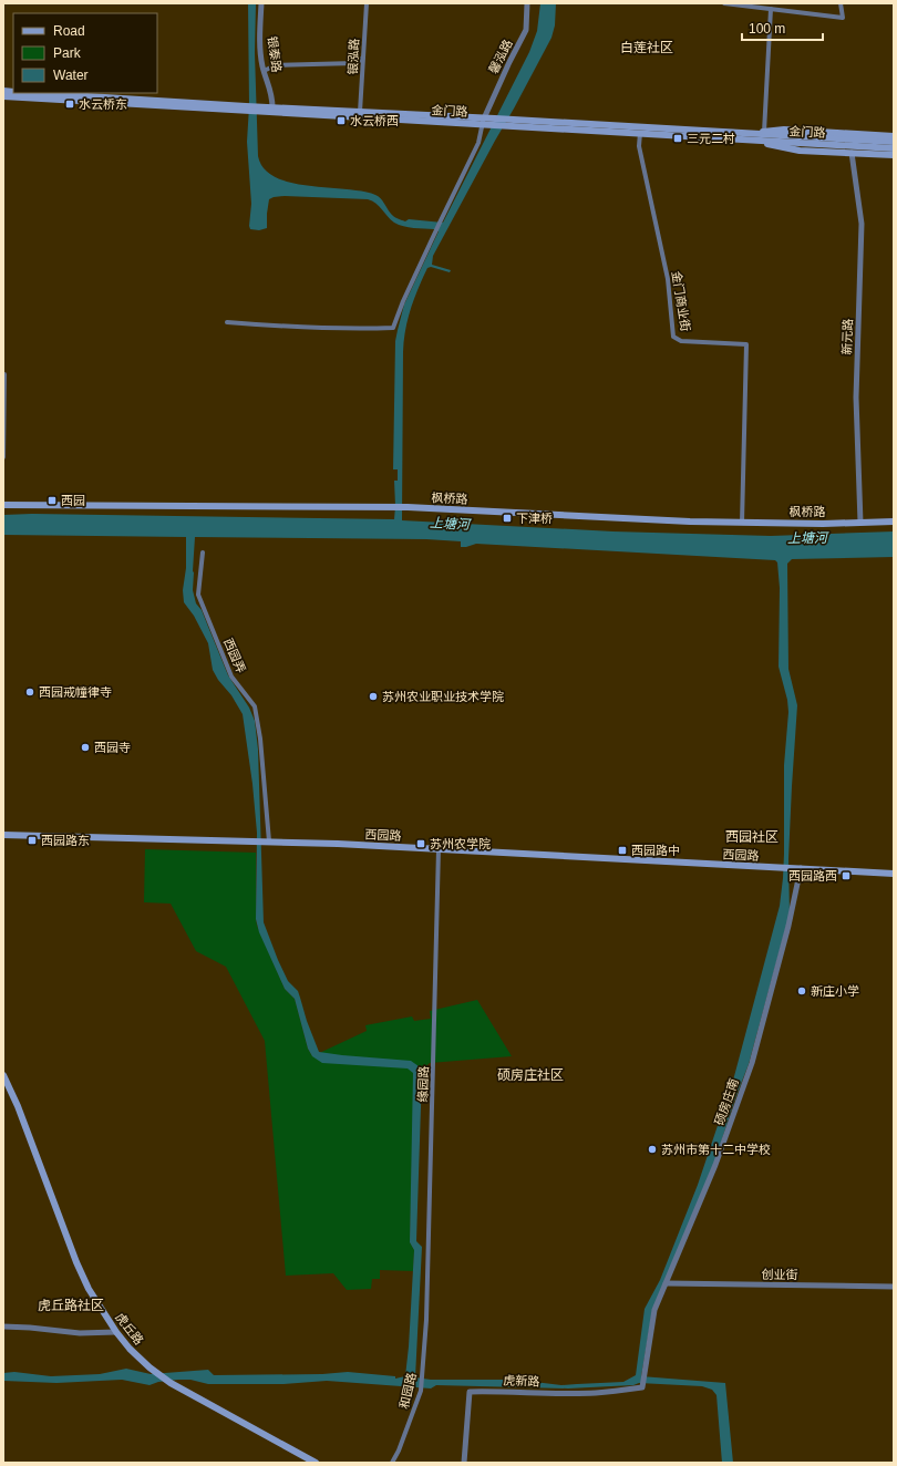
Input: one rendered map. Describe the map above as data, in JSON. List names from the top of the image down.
{
  "streets": {
    "main road": [
      "金门路",
      "枫桥路",
      "西园路",
      "虎丘路"
    ],
    "street": [
      "银泰路",
      "银泓路",
      "馨泓路",
      "金门商业街",
      "新元路",
      "西园弄",
      "缘园路",
      "硕房庄南",
      "创业街",
      "虎新路",
      "和园路"
    ]
  },
  "crossings": [
    ["银泰路", "金门路"],
    ["银泓路", "金门路"],
    ["馨泓路", "金门路"],
    ["金门路", "金门商业街"],
    ["金门商业街", "枫桥路"],
    ["新元路", "枫桥路"],
    ["西园弄", "西园路"],
    ["西园路", "缘园路"],
    ["西园路", "硕房庄南"],
    ["缘园路", "和园路"],
    ["硕房庄南", "创业街"],
    ["硕房庄南", "虎新路"]
  ],
  "districts": [
    "白莲社区",
    "西园社区",
    "硕房庄社区",
    "虎丘路社区"
  ],
  "water": ["上塘河"],
  "places": {
    "transit": [
      "水云桥东",
      "水云桥西",
      "三元二村",
      "西园",
      "下津桥",
      "西园路东",
      "苏州农学院",
      "西园路中",
      "西园路西"
    ],
    "other": [
      "西园戒幢律寺",
      "苏州农业职业技术学院",
      "西园寺",
      "新庄小学",
      "苏州市第十二中学校"
    ]
  },
  "legend": ["Road", "Park", "Water"],
  "scale_bar": "100 m"
}
